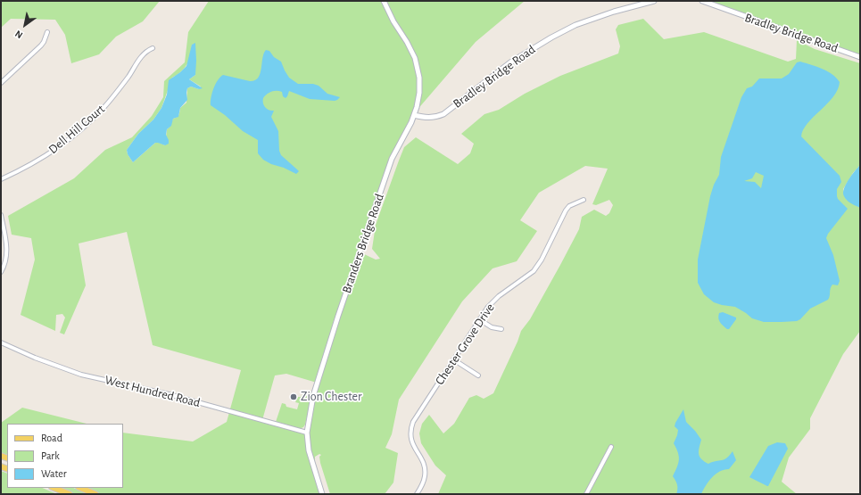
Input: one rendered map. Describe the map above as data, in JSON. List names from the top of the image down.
{
  "streets": {
    "street": [
      "Bradley Bridge Road",
      "Dell Hill Court",
      "Branders Bridge Road",
      "Chester Grove Drive",
      "West Hundred Road"
    ]
  },
  "crossings": [
    ["Bradley Bridge Road", "Branders Bridge Road"],
    ["Branders Bridge Road", "West Hundred Road"]
  ],
  "places": ["Zion Chester"],
  "legend": ["Road", "Park", "Water"],
  "north": "bottom left"
}
